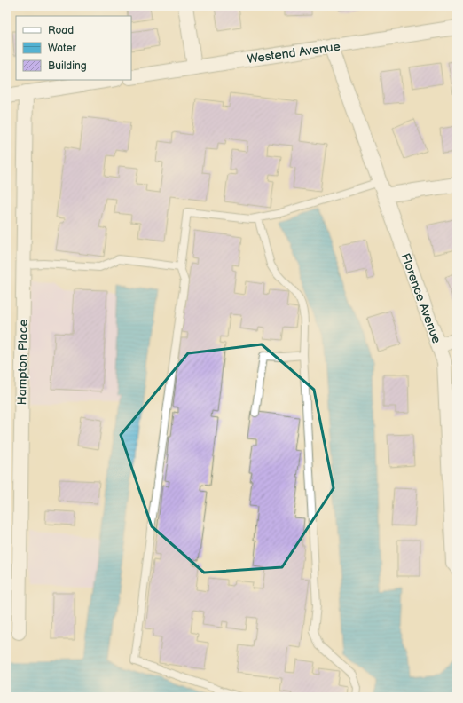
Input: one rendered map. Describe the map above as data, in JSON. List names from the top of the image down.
{
  "streets": {
    "street": ["Westend Avenue", "Florence Avenue", "Hampton Place"]
  },
  "crossings": [
    ["Westend Avenue", "Florence Avenue"]
  ],
  "legend": ["Road", "Water", "Building"]
}
